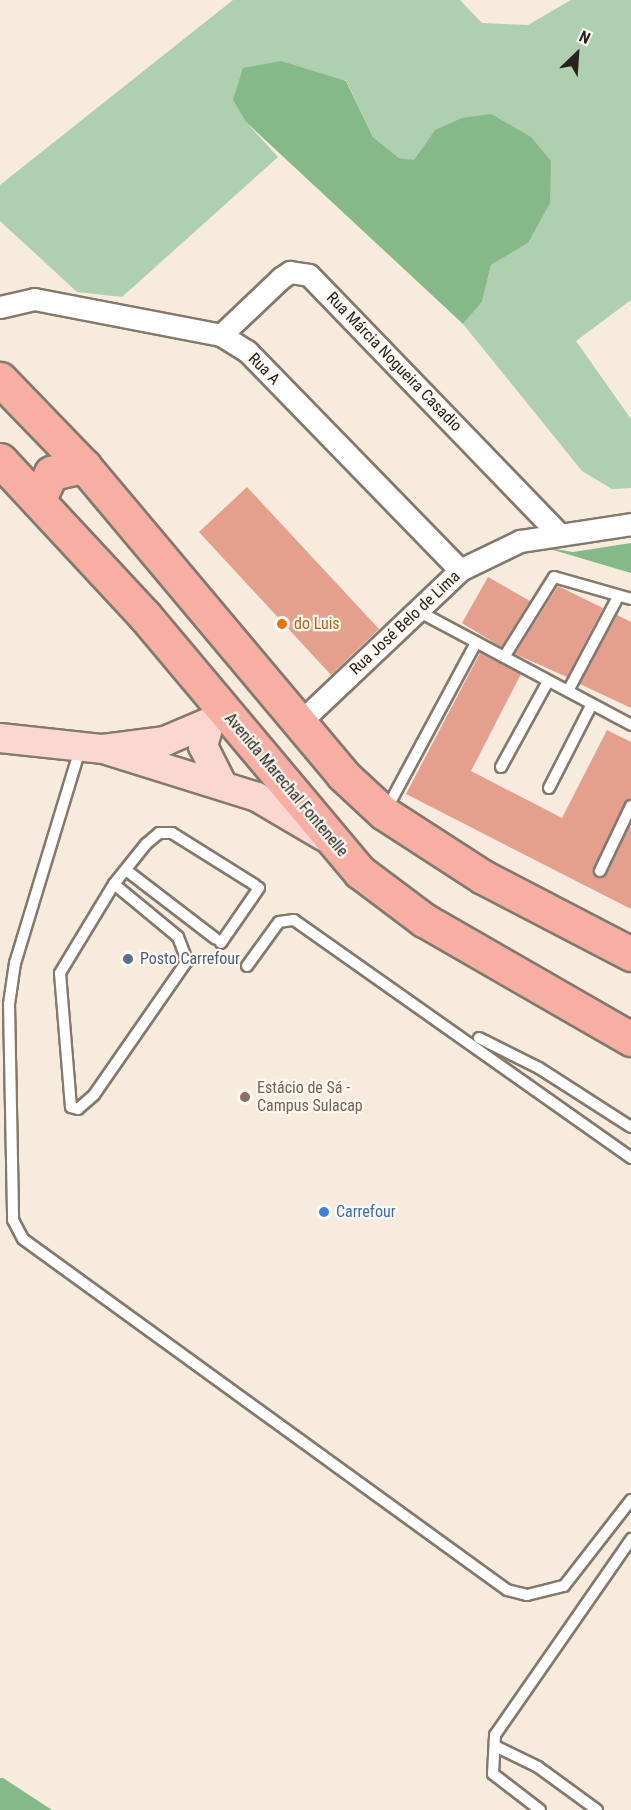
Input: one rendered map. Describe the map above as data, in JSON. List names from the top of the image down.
{
  "streets": {
    "main road": ["Avenida Marechal Fontenelle"],
    "street": ["Rua Márcia Nogueira Casadio", "Rua A", "Rua José Belo de Lima"]
  },
  "crossings": [
    ["Rua Márcia Nogueira Casadio", "Rua A"],
    ["Rua Márcia Nogueira Casadio", "Rua José Belo de Lima"],
    ["Rua A", "Rua José Belo de Lima"]
  ],
  "places": [
    "do Luis",
    "Posto Carrefour",
    "Estácio de Sá - Campus Sulacap",
    "Carrefour"
  ],
  "north": "top right"
}
